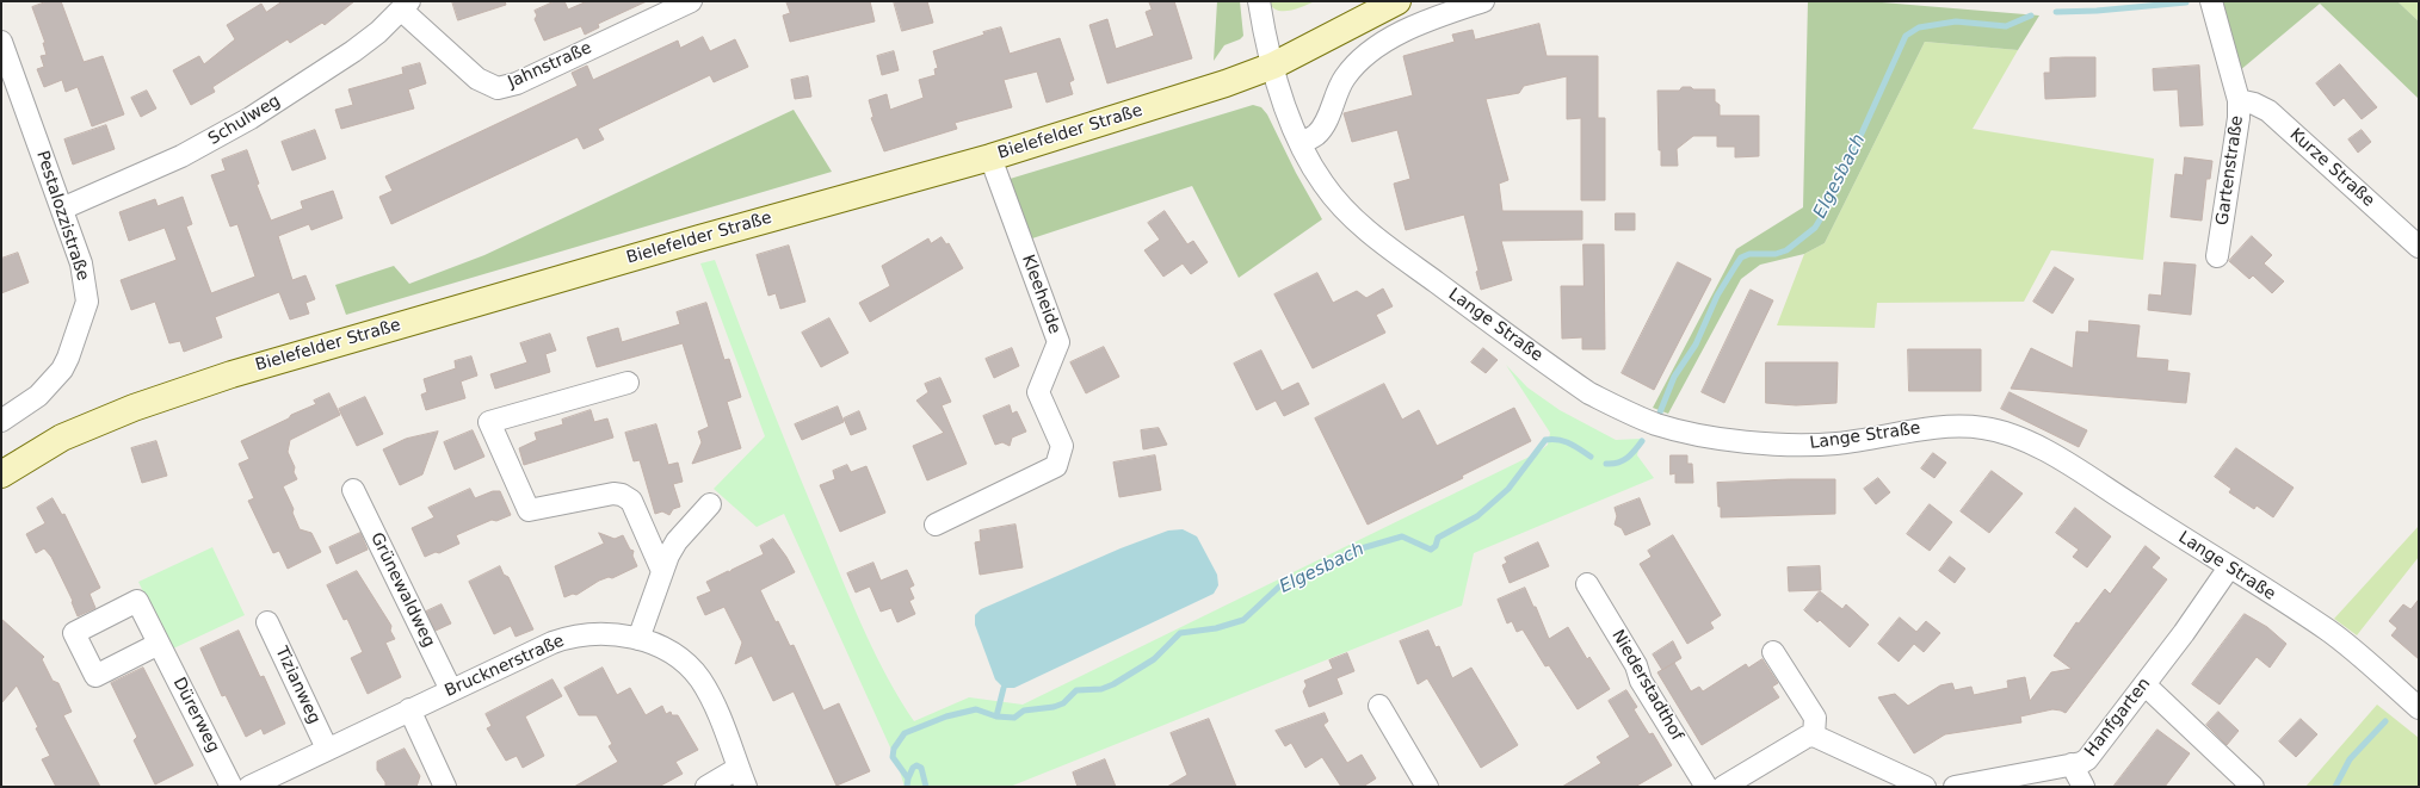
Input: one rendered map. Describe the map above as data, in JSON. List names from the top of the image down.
{
  "streets": {
    "main road": ["Bielefelder Straße"],
    "street": [
      "Jahnstraße",
      "Schulweg",
      "Kurze Straße",
      "Gartenstraße",
      "Pestalozzistraße",
      "Kleeheide",
      "Lange Straße",
      "Grünewaldweg",
      "Brucknerstraße",
      "Tizianweg",
      "Niederstadthof",
      "Dürerweg",
      "Hanfgarten"
    ]
  },
  "crossings": [
    ["Jahnstraße", "Schulweg"],
    ["Schulweg", "Pestalozzistraße"],
    ["Bielefelder Straße", "Kleeheide"],
    ["Bielefelder Straße", "Lange Straße"],
    ["Kurze Straße", "Gartenstraße"],
    ["Lange Straße", "Hanfgarten"],
    ["Grünewaldweg", "Brucknerstraße"],
    ["Brucknerstraße", "Tizianweg"]
  ],
  "water": ["Elgesbach"]
}
